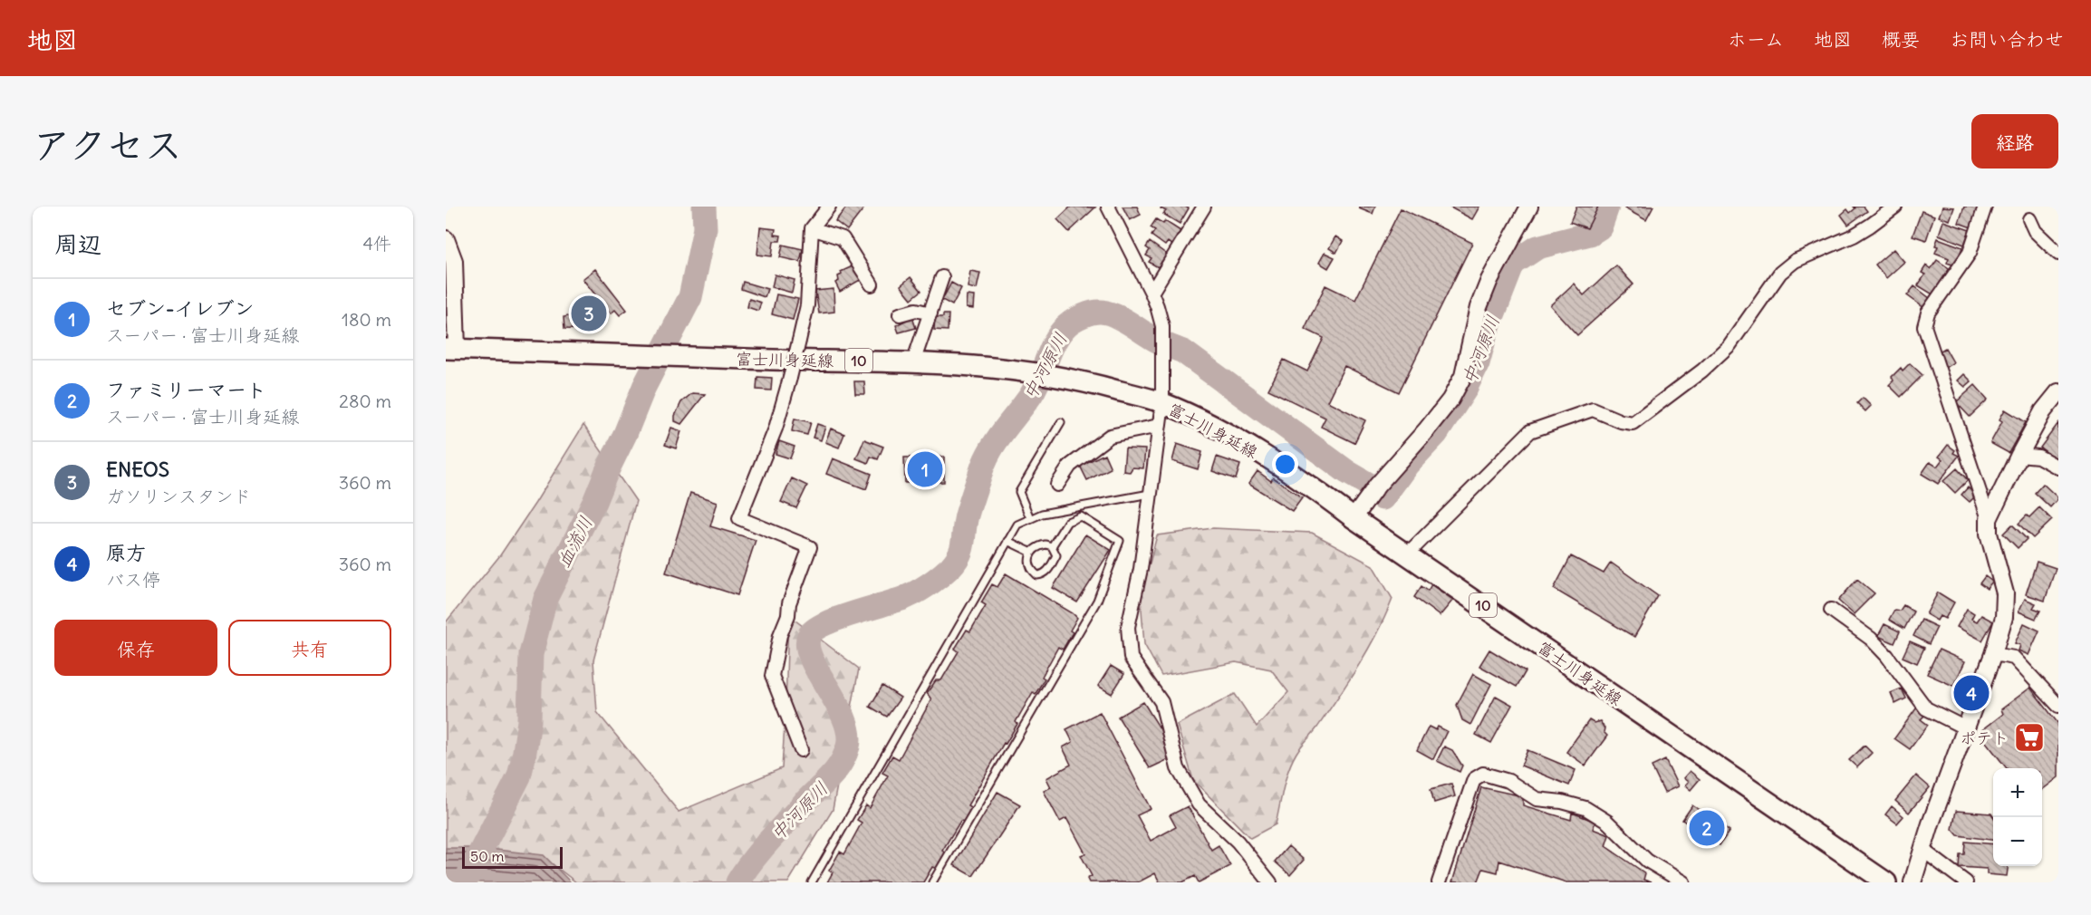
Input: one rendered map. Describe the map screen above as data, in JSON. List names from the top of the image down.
{
  "streets": {
    "main road": ["富士川身延線", "10"]
  },
  "water": ["中河原川", "血流川"],
  "places": {
    "supermarket": ["ポテト"]
  },
  "scale_bar": "50 m",
  "page": {
    "header": "地図",
    "nav": [
      "ホーム",
      "地図",
      "概要",
      "お問い合わせ"
    ],
    "title": "アクセス",
    "buttons": [
      "経路",
      ["保存", "共有"]
    ],
    "heading": ["周辺", "4件"],
    "list": [
      {
        "mark": "1",
        "name": "セブン-イレブン",
        "note": "スーパー · 富士川身延線",
        "value": "180 m"
      },
      {
        "mark": "2",
        "name": "ファミリーマート",
        "note": "スーパー · 富士川身延線",
        "value": "280 m"
      },
      {
        "mark": "3",
        "name": "ENEOS",
        "note": "ガソリンスタンド",
        "value": "360 m"
      },
      {
        "mark": "4",
        "name": "原方",
        "note": "バス停",
        "value": "360 m"
      }
    ],
    "pins": [
      "3",
      "1",
      "4",
      "2"
    ],
    "map_buttons": ["+", "−"],
    "scale": "50 m"
  }
}
